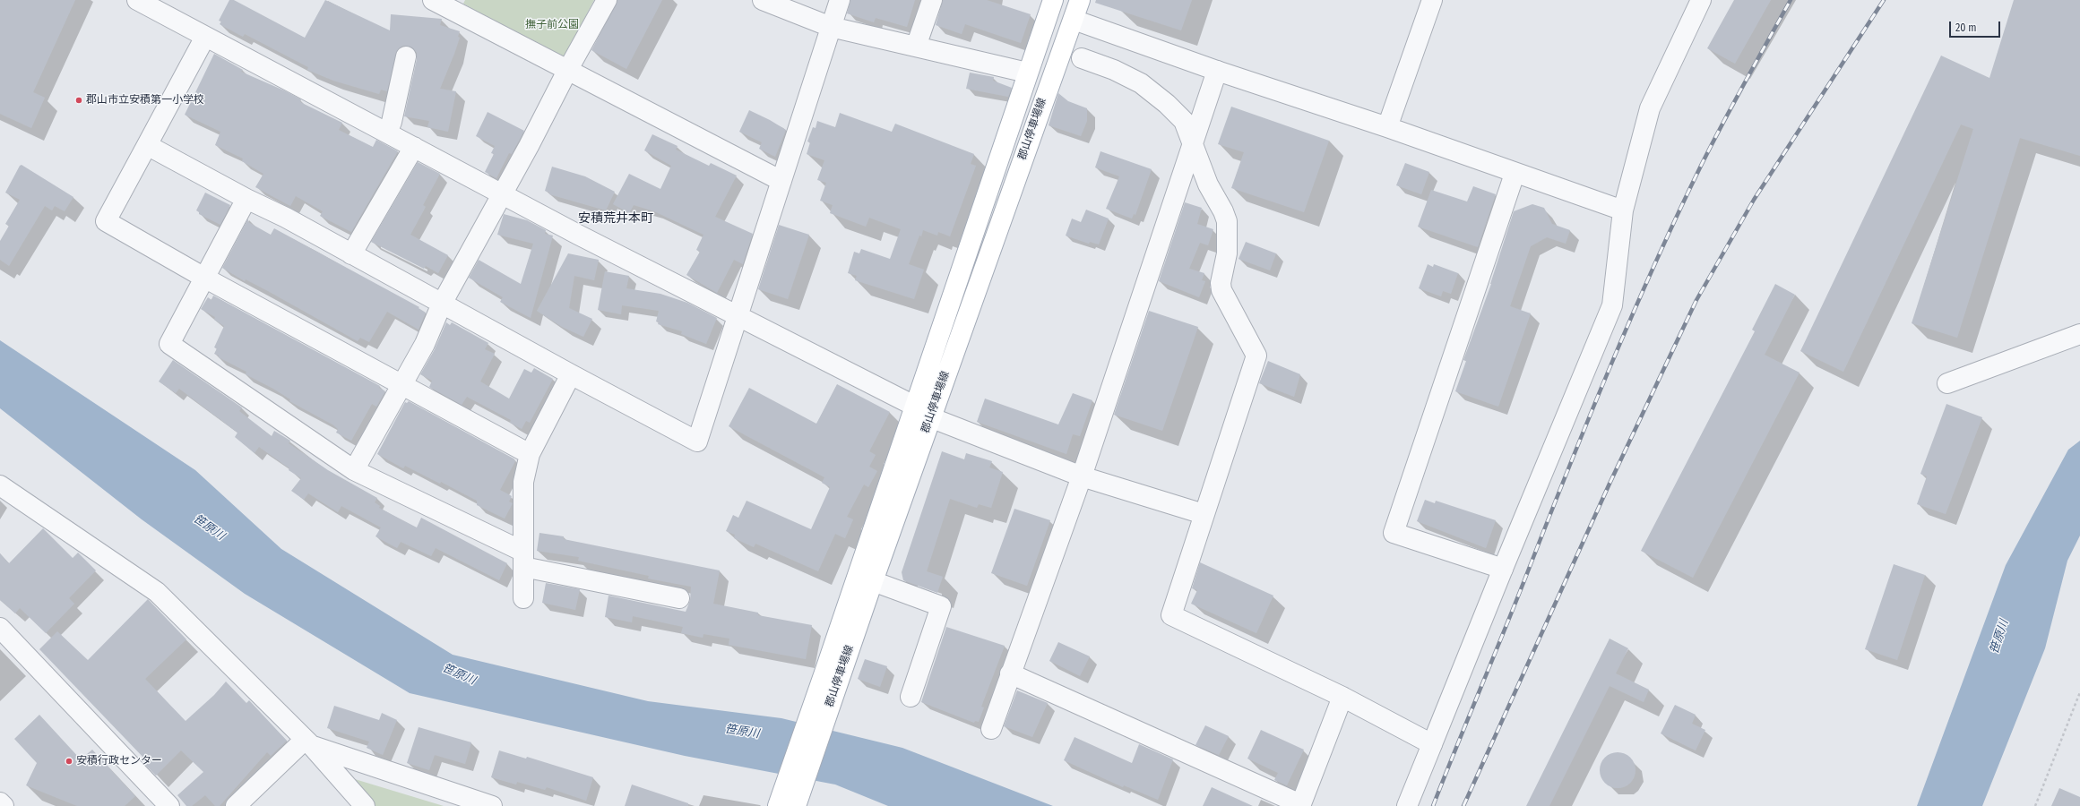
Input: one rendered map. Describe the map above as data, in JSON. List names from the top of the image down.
{
  "streets": {
    "main road": ["郡山停車場線"]
  },
  "districts": ["安積荒井本町"],
  "water": ["笹原川"],
  "parks": ["撫子前公園"],
  "places": ["郡山市立安積第一小学校", "安積行政センター"],
  "scale_bar": "20 m"
}
